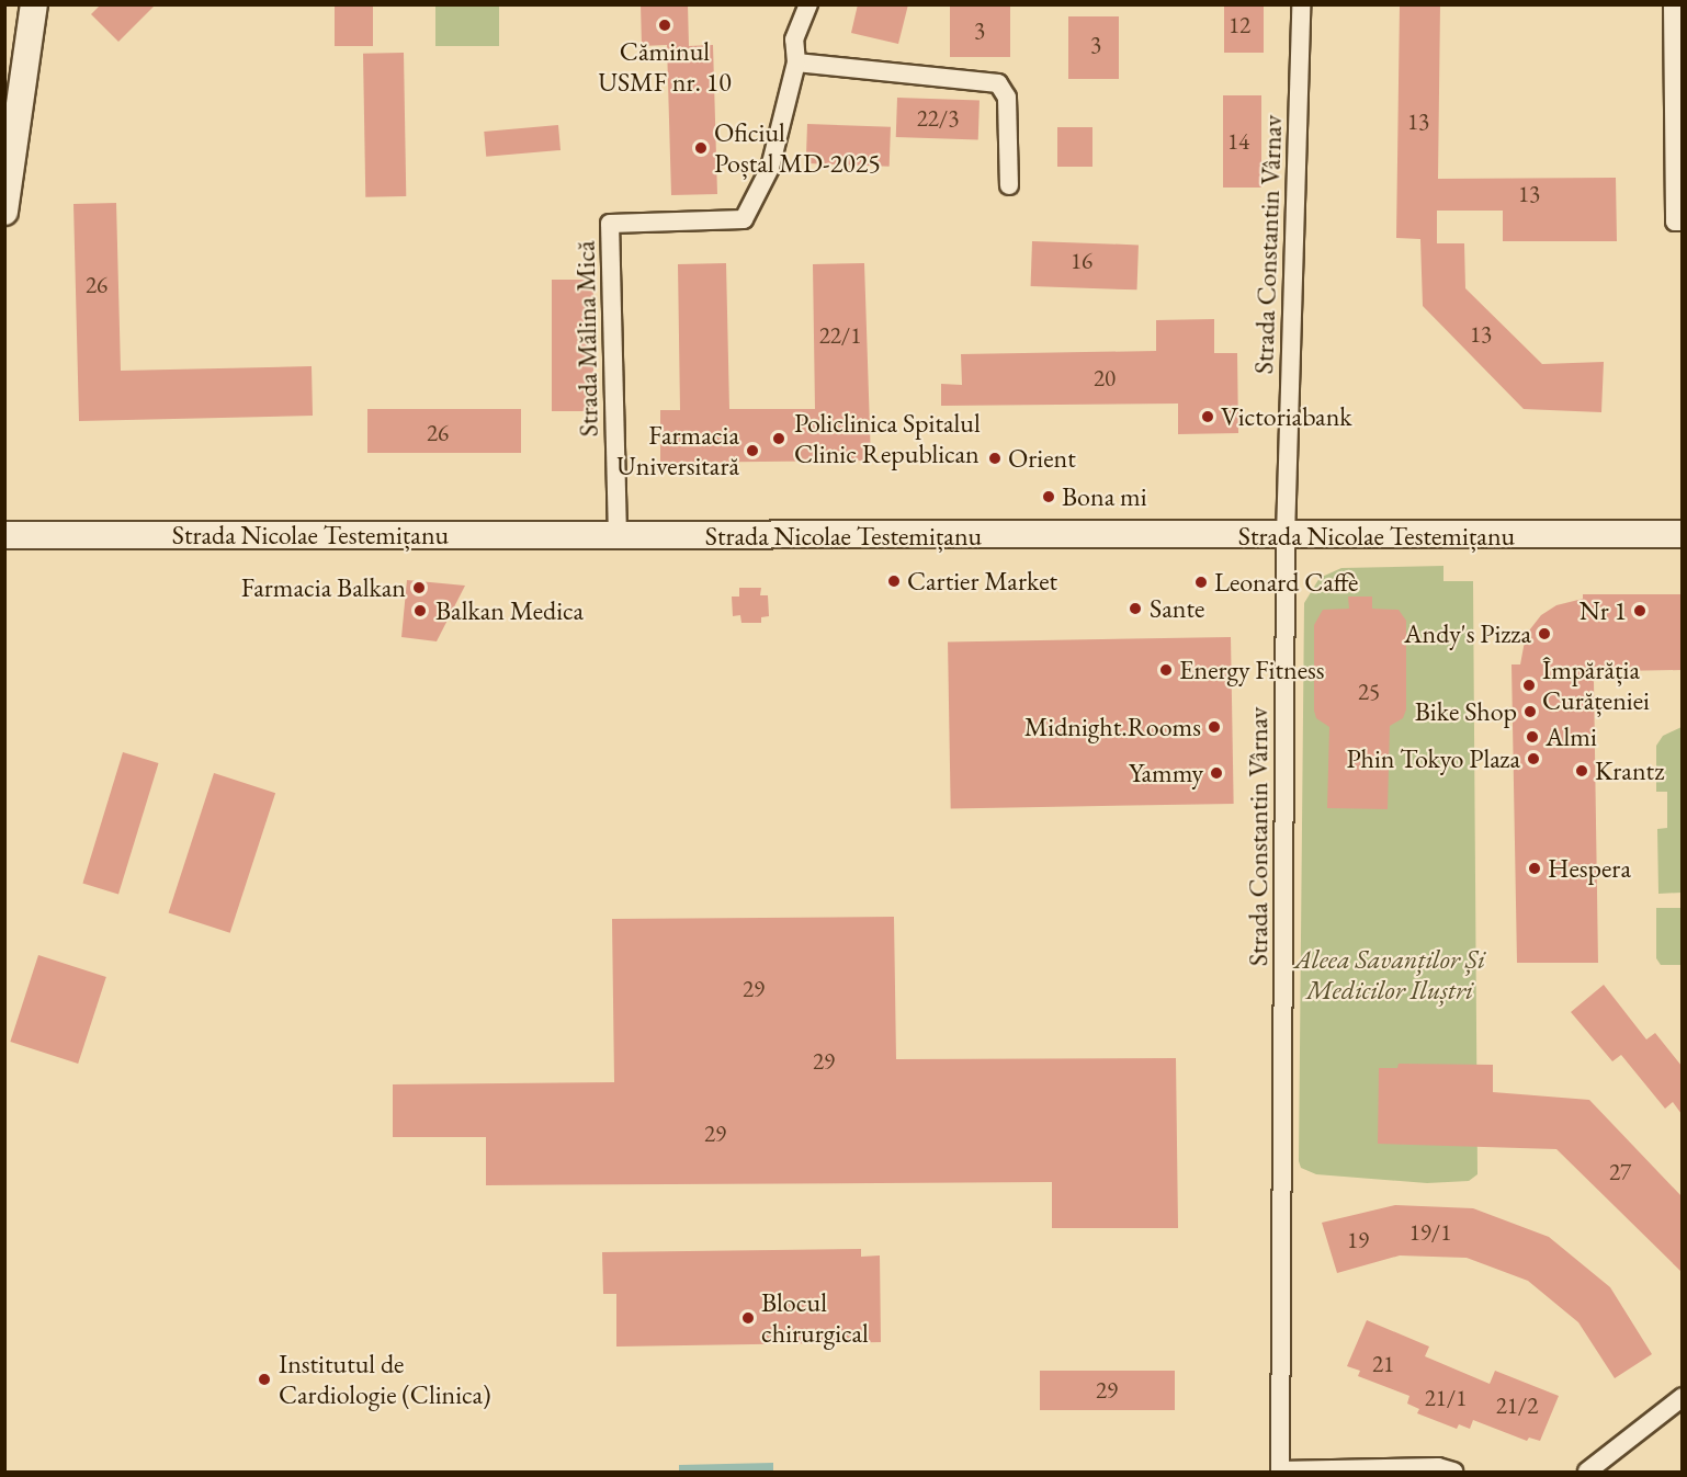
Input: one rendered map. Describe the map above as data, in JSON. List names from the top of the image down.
{
  "streets": {
    "main road": ["Strada Nicolae Testemițanu"],
    "street": ["Strada Constantin Vârnav", "Strada Mălina Mică"]
  },
  "crossings": [
    ["Strada Constantin Vârnav", "Strada Nicolae Testemițanu"],
    ["Strada Mălina Mică", "Strada Nicolae Testemițanu"]
  ],
  "parks": ["Aleea Savanților Și Medicilor Iluștri"],
  "places": [
    "Căminul USMF nr. 10",
    "Oficiul Poștal MD-2025",
    "Victoriabank",
    "Policlinica Spitalul Clinic Republican",
    "Farmacia Universitară",
    "Orient",
    "Bona mi",
    "Cartier Market",
    "Leonard Caffè",
    "Farmacia Balkan",
    "Sante",
    "Balkan Medica",
    "Nr 1",
    "Andy's Pizza",
    "Energy Fitness",
    "Împărăția Curățeniei",
    "Bike Shop",
    "Midnight.Rooms",
    "Almi",
    "Phin Tokyo Plaza",
    "Krantz",
    "Yammy",
    "Hespera",
    "Blocul chirurgical",
    "Institutul de Cardiologie (Clinica)"
  ],
  "house_numbers": [
    "12",
    "3",
    "3",
    "22/3",
    "13",
    "14",
    "13",
    "16",
    "26",
    "13",
    "22/1",
    "20",
    "26",
    "25",
    "29",
    "29",
    "29",
    "27",
    "19/1",
    "19",
    "21",
    "29",
    "21/1",
    "21/2"
  ]
}
